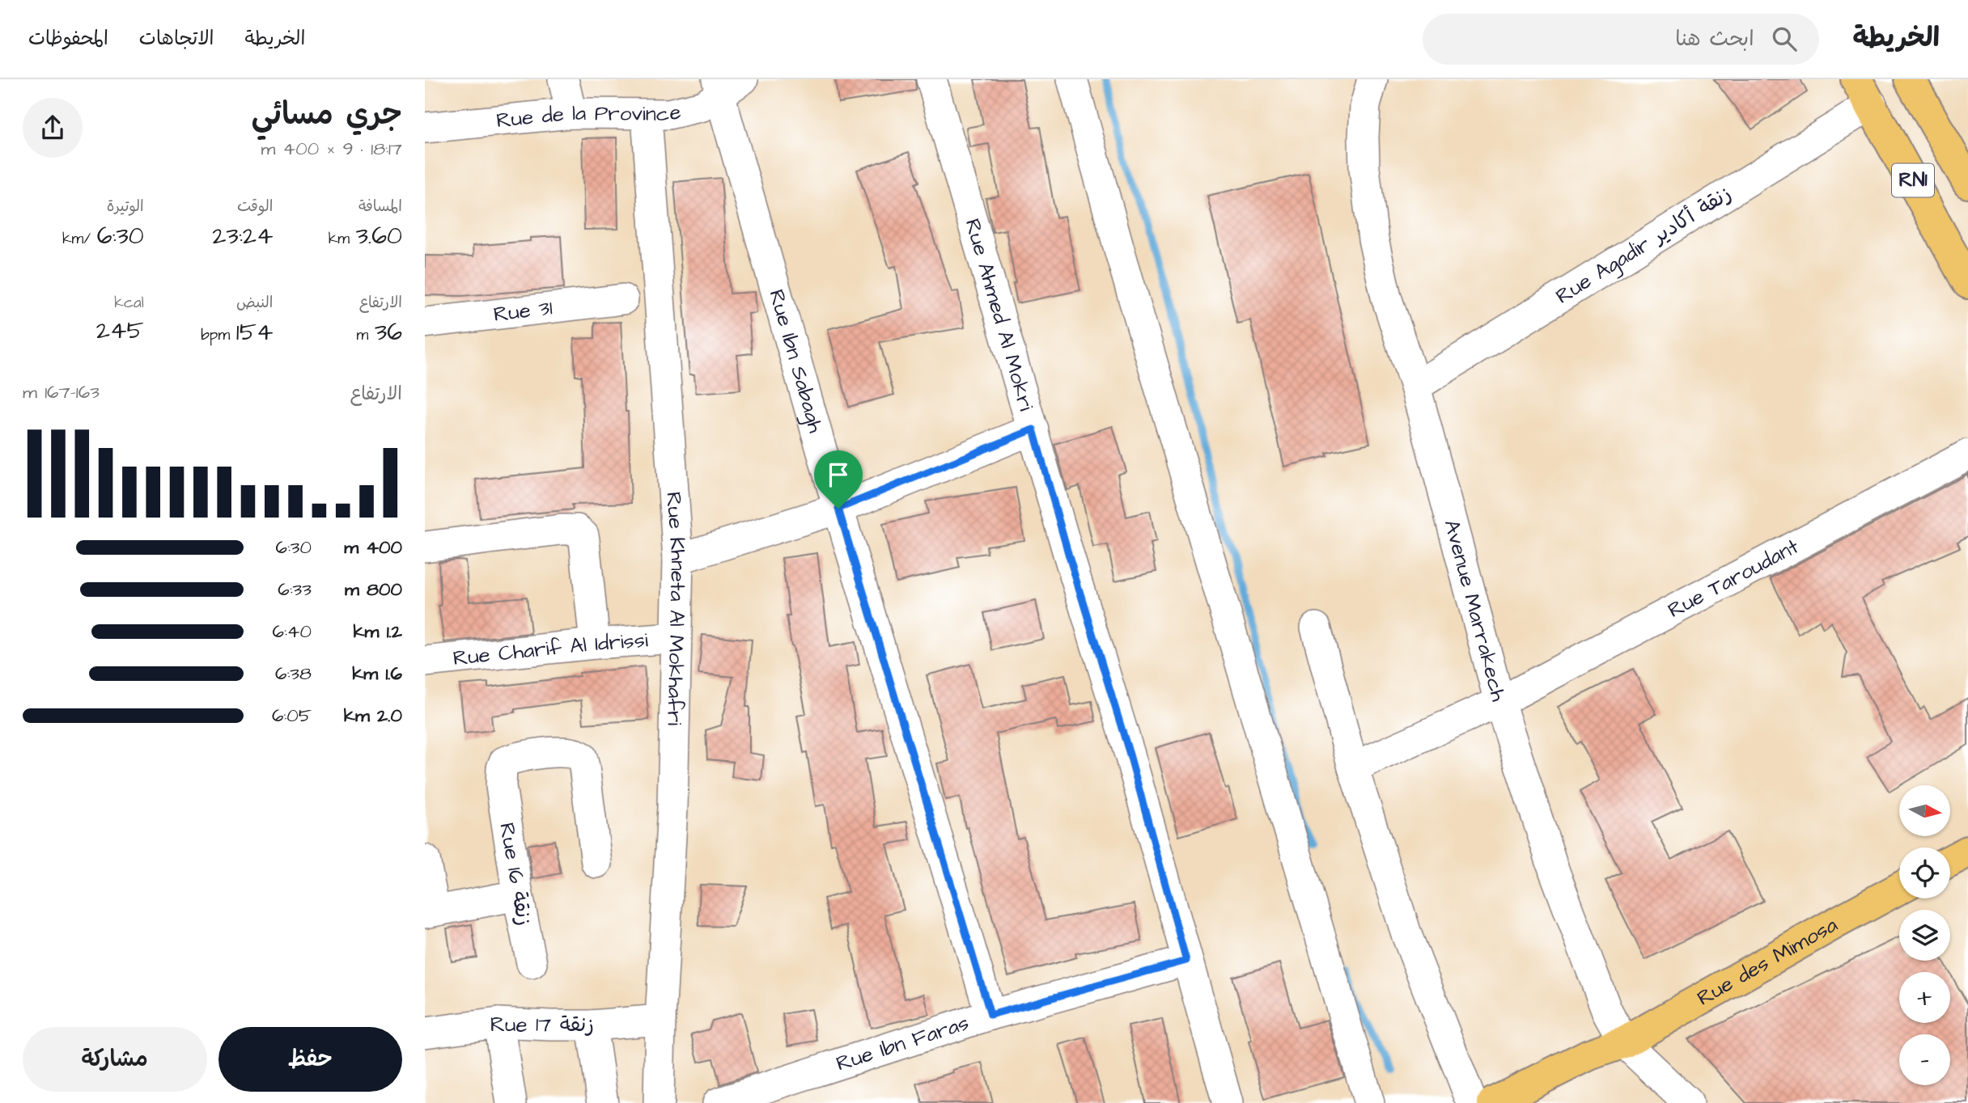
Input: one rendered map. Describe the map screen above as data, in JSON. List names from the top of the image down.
{
  "streets": {
    "main road": ["RN1", "Rue des Mimosa"],
    "street": [
      "Rue de la Province",
      "Rue Agadir زنقة أكادير",
      "Rue 31",
      "Rue Ahmed Al Mokri",
      "Rue Ibn Sabagh",
      "Rue Taroudant",
      "Rue Khneta Al Mokhafri",
      "Avenue Marrakech",
      "Rue Charif Al Idrissi",
      "Rue 16 زنقة",
      "Rue 17 زنقة",
      "Rue Ibn Faras"
    ]
  },
  "crossings": [
    ["Rue de la Province", "Rue Ibn Sabagh"],
    ["Rue de la Province", "Rue Khneta Al Mokhafri"],
    ["RN1", "Rue Agadir زنقة أكادير"],
    ["Rue Agadir زنقة أكادير", "Avenue Marrakech"],
    ["Rue Ahmed Al Mokri", "Rue Ibn Faras"],
    ["Rue Ibn Sabagh", "Rue Ibn Faras"],
    ["Rue Taroudant", "Avenue Marrakech"],
    ["Rue Khneta Al Mokhafri", "Rue Charif Al Idrissi"],
    ["Rue Khneta Al Mokhafri", "Rue 17 زنقة"],
    ["Avenue Marrakech", "Rue des Mimosa"]
  ],
  "north": "right",
  "page": {
    "header": "الخريطة",
    "search": "ابحث هنا",
    "nav": ["الخريطة", "الاتجاهات", "المحفوظات"],
    "heading": ["جري مسائي", "18:17 · 9 × 400 m"],
    "stats": [
      ["المسافة", "3.60 km"],
      ["الوقت", "23:24"],
      ["الوتيرة", "6:30 /km"],
      ["الارتفاع", "36 m"],
      ["النبض", "154 bpm"],
      ["kcal", "245"]
    ],
    "chart": ["الارتفاع", "163–167 m"],
    "list": [
      {
        "name": "400 m",
        "note": "6:30"
      },
      {
        "name": "800 m",
        "note": "6:33"
      },
      {
        "name": "1.2 km",
        "note": "6:40"
      },
      {
        "name": "1.6 km",
        "note": "6:38"
      },
      {
        "name": "2.0 km",
        "note": "6:05"
      }
    ],
    "map_buttons": ["+", "−"],
    "buttons": ["حفظ", "مشاركة"]
  }
}
